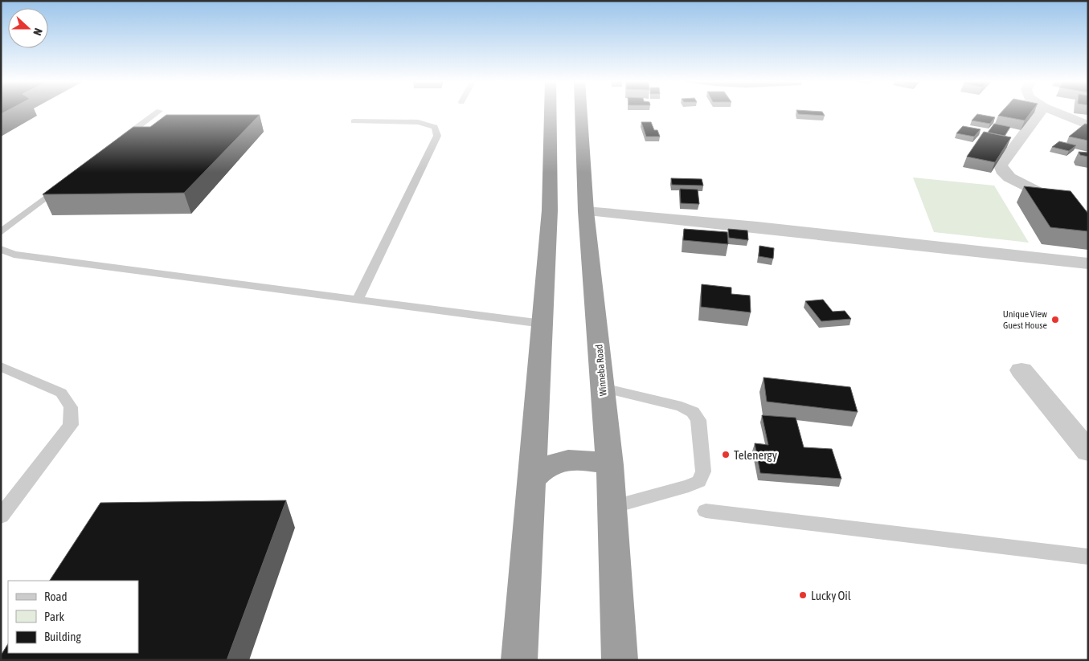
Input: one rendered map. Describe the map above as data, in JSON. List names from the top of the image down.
{
  "streets": {
    "highway": ["Winneba Road"]
  },
  "places": ["Unique View Guest House", "Telenergy", "Lucky Oil"],
  "legend": ["Road", "Park", "Building"],
  "north": "right"
}
